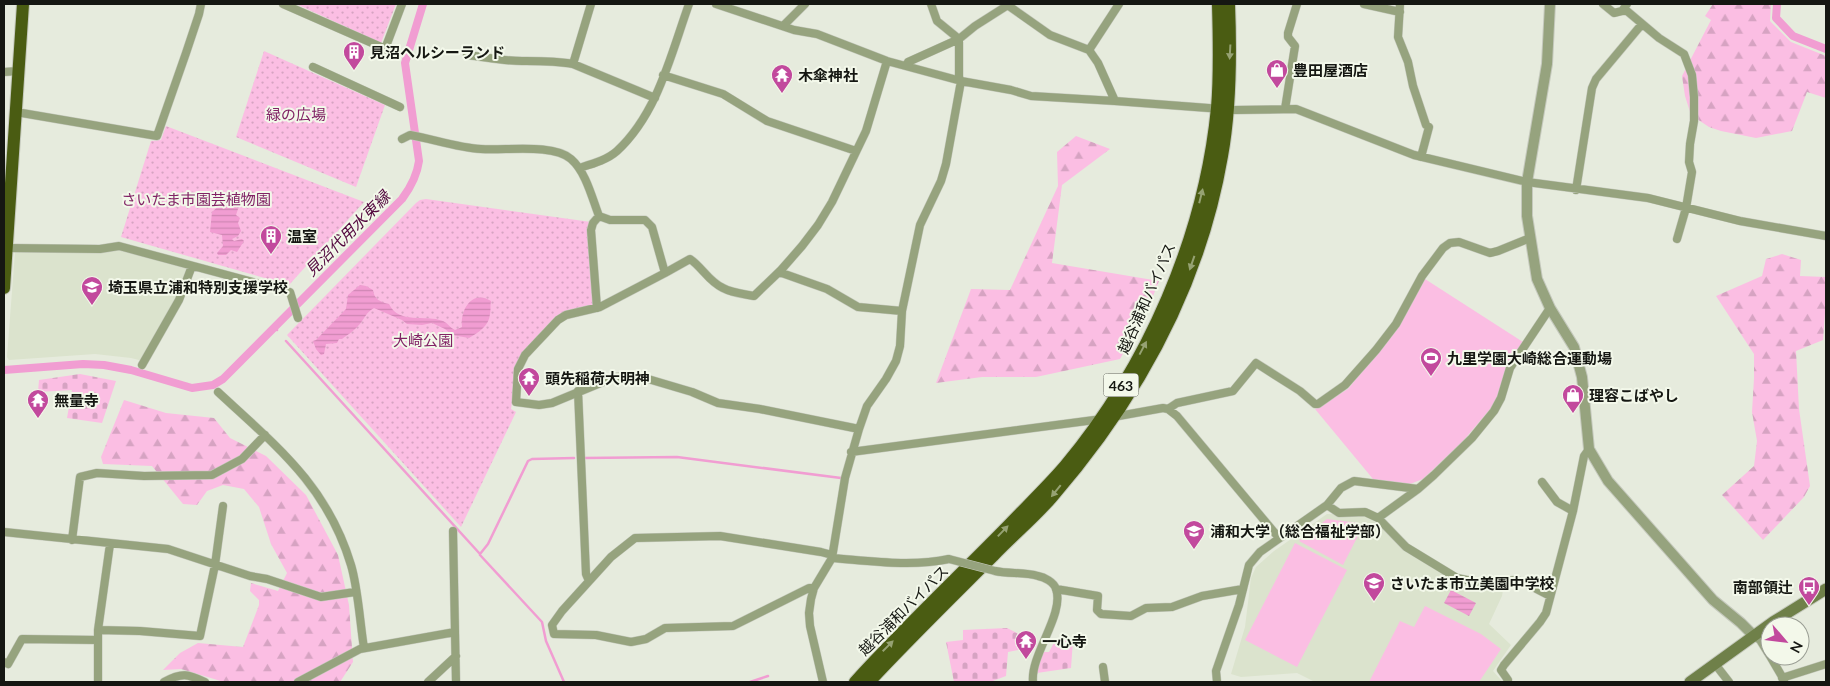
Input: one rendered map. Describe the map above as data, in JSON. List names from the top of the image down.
{
  "streets": {
    "highway": ["越谷浦和バイパス", "463"]
  },
  "water": ["見沼代用水東縁"],
  "parks": ["緑の広場", "さいたま市園芸植物園", "大崎公園"],
  "places": {
    "building": ["見沼ヘルシーランド", "温室"],
    "shop": ["豊田屋酒店", "理容こばやし"],
    "temple": [
      "木傘神社",
      "頭先稲荷大明神",
      "無量寺",
      "一心寺"
    ],
    "school or university": ["埼玉県立浦和特別支援学校", "浦和大学（総合福祉学部）", "さいたま市立美園中学校"],
    "sports": ["九里学園大崎総合運動場"],
    "bus stop": ["南部領辻"]
  },
  "north": "bottom right"
}
